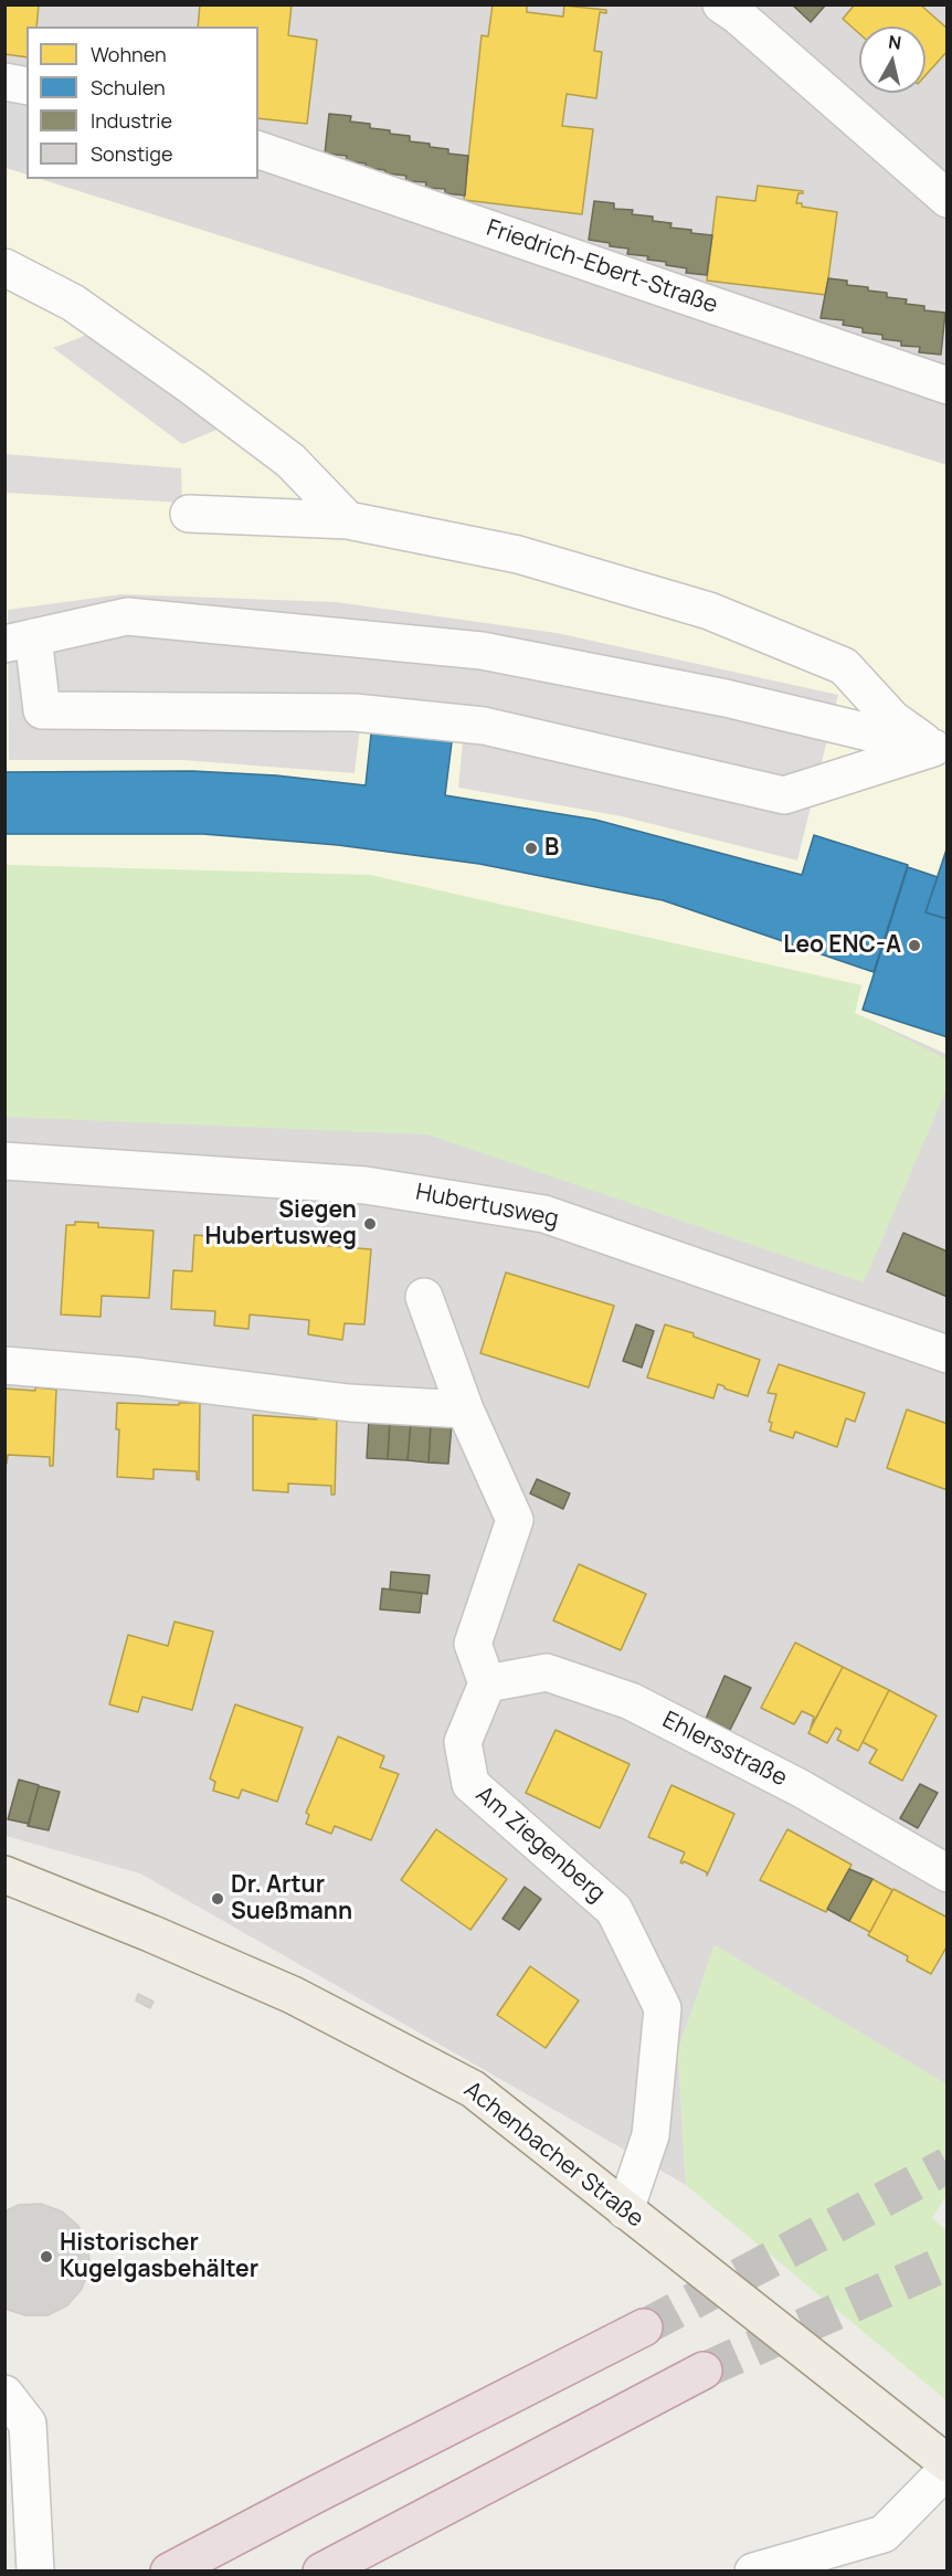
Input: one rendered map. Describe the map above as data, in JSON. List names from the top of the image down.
{
  "streets": {
    "main road": ["Achenbacher Straße"],
    "street": [
      "Friedrich-Ebert-Straße",
      "Hubertusweg",
      "Ehlersstraße",
      "Am Ziegenberg"
    ]
  },
  "crossings": [
    ["Ehlersstraße", "Am Ziegenberg"],
    ["Am Ziegenberg", "Achenbacher Straße"]
  ],
  "places": [
    "B",
    "Leo ENC-A",
    "Siegen Hubertusweg",
    "Dr. Artur Sueßmann",
    "Historischer Kugelgasbehälter"
  ],
  "legend": [
    "Wohnen",
    "Schulen",
    "Industrie",
    "Sonstige"
  ],
  "north": "top"
}
